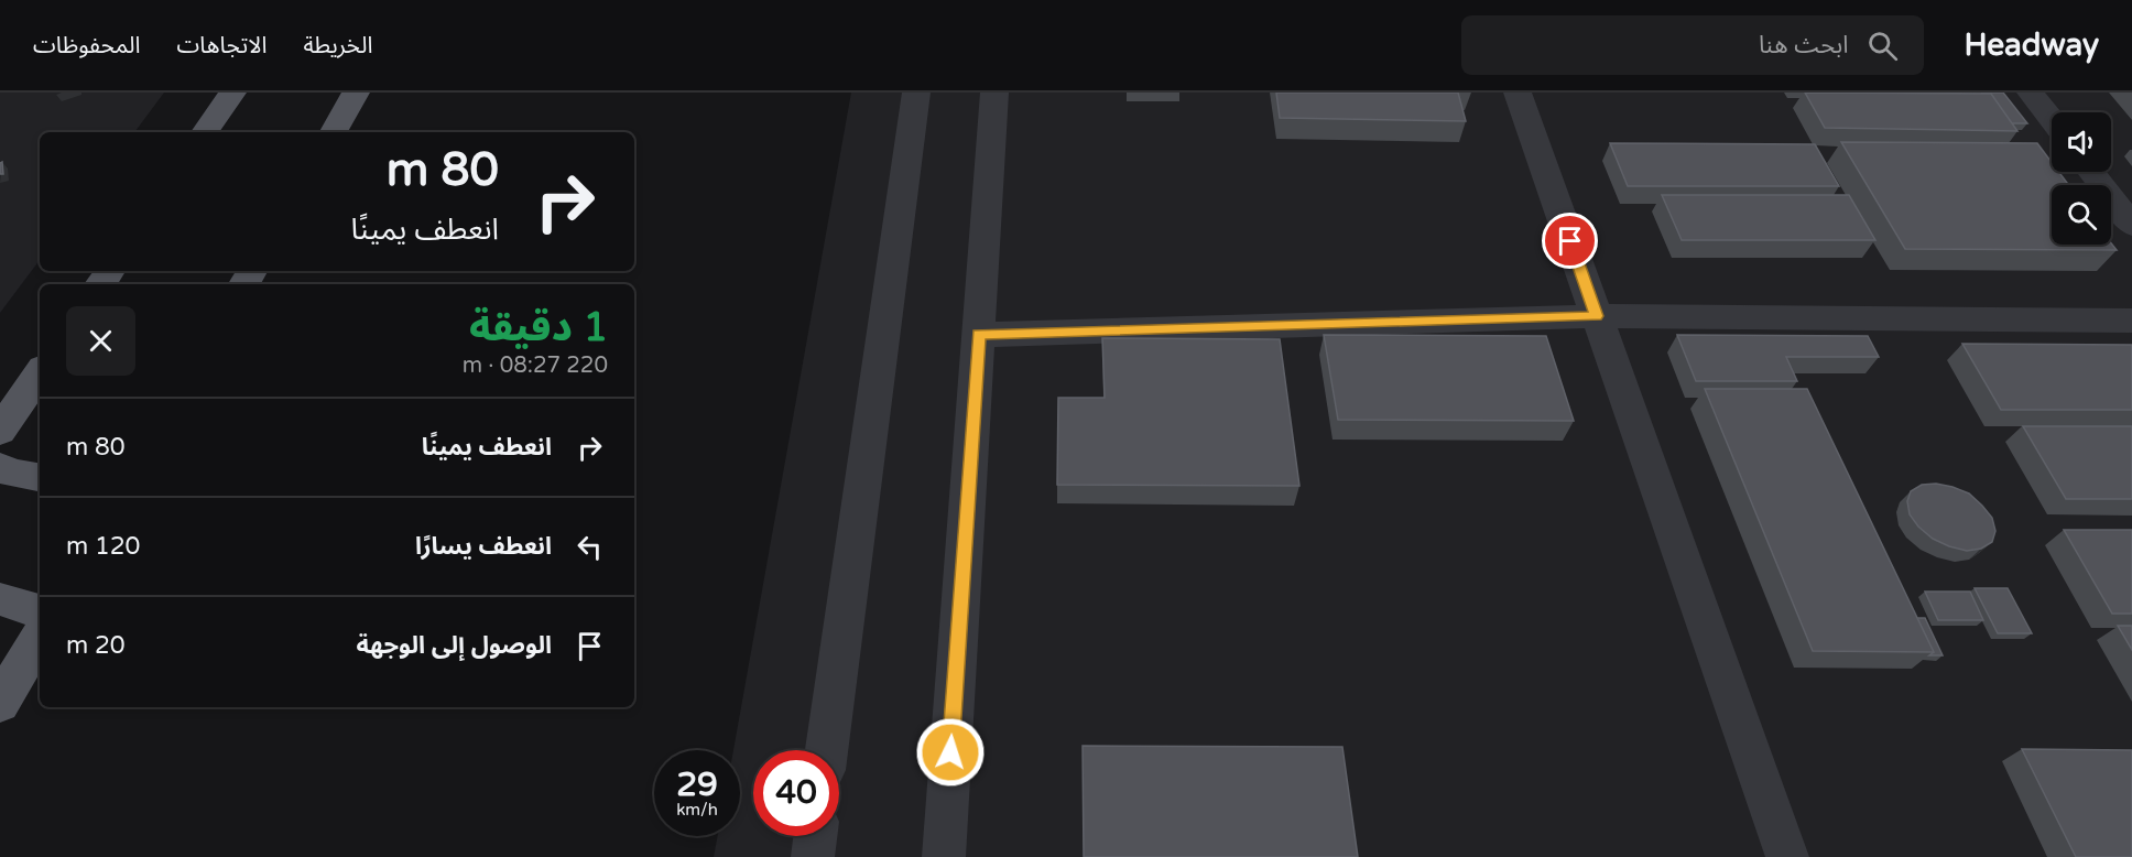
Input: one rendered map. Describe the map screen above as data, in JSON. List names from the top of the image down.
{
  "page": {
    "header": "Headway",
    "search": "ابحث هنا",
    "nav": ["الخريطة", "الاتجاهات", "المحفوظات"],
    "turn": ["80 m", "انعطف يمينًا"],
    "heading": ["1 دقيقة", "220 m · 08:27"],
    "list": [
      {
        "name": "انعطف يمينًا",
        "value": "80 m"
      },
      {
        "name": "انعطف يسارًا",
        "value": "120 m"
      },
      {
        "name": "الوصول إلى الوجهة",
        "value": "20 m"
      }
    ],
    "speed": "29 km/h",
    "limit": "40"
  }
}
